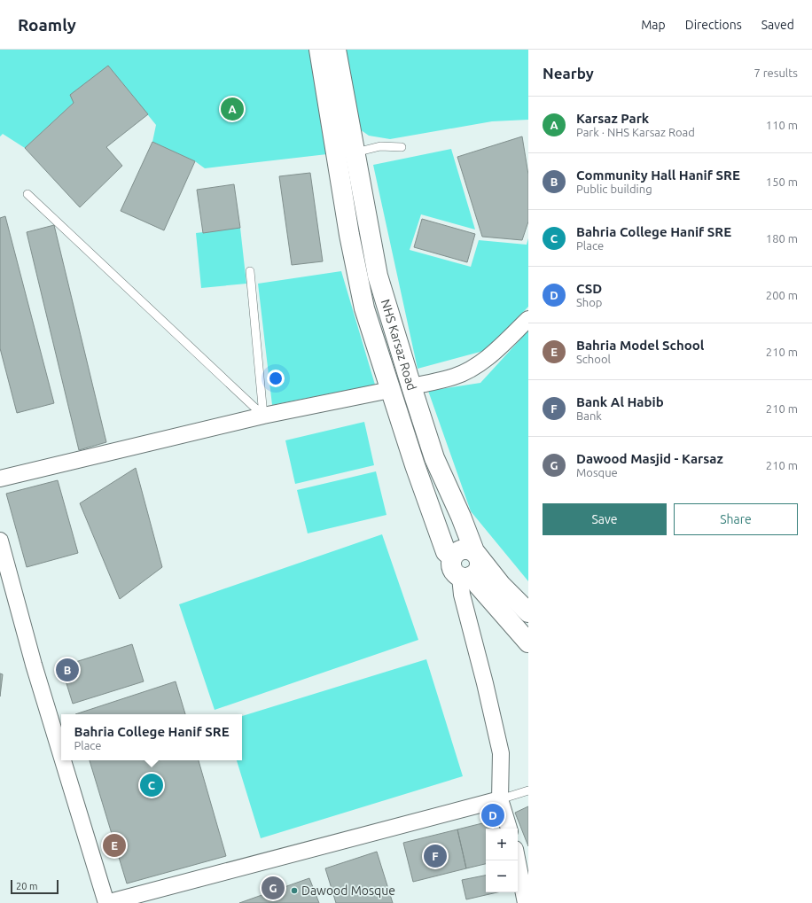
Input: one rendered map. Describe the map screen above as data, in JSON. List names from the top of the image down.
{
  "streets": {
    "street": ["NHS Karsaz Road"]
  },
  "places": ["Dawood Mosque"],
  "scale_bar": "20 m",
  "page": {
    "header": "Roamly",
    "nav": ["Map", "Directions", "Saved"],
    "heading": ["Nearby", "7 results"],
    "pins": [
      "A",
      "B",
      "C",
      "D",
      "E",
      "F",
      "G"
    ],
    "list": [
      {
        "mark": "A",
        "name": "Karsaz Park",
        "note": "Park · NHS Karsaz Road",
        "value": "110 m"
      },
      {
        "mark": "B",
        "name": "Community Hall Hanif SRE",
        "note": "Public building",
        "value": "150 m"
      },
      {
        "mark": "C",
        "name": "Bahria College Hanif SRE",
        "note": "Place",
        "value": "180 m"
      },
      {
        "mark": "D",
        "name": "CSD",
        "note": "Shop",
        "value": "200 m"
      },
      {
        "mark": "E",
        "name": "Bahria Model School",
        "note": "School",
        "value": "210 m"
      },
      {
        "mark": "F",
        "name": "Bank Al Habib",
        "note": "Bank",
        "value": "210 m"
      },
      {
        "mark": "G",
        "name": "Dawood Masjid - Karsaz",
        "note": "Mosque",
        "value": "210 m"
      }
    ],
    "buttons": ["Save", "Share"],
    "popup": ["Bahria College Hanif SRE", "Place"],
    "map_buttons": ["+", "−"],
    "scale": "20 m"
  }
}
